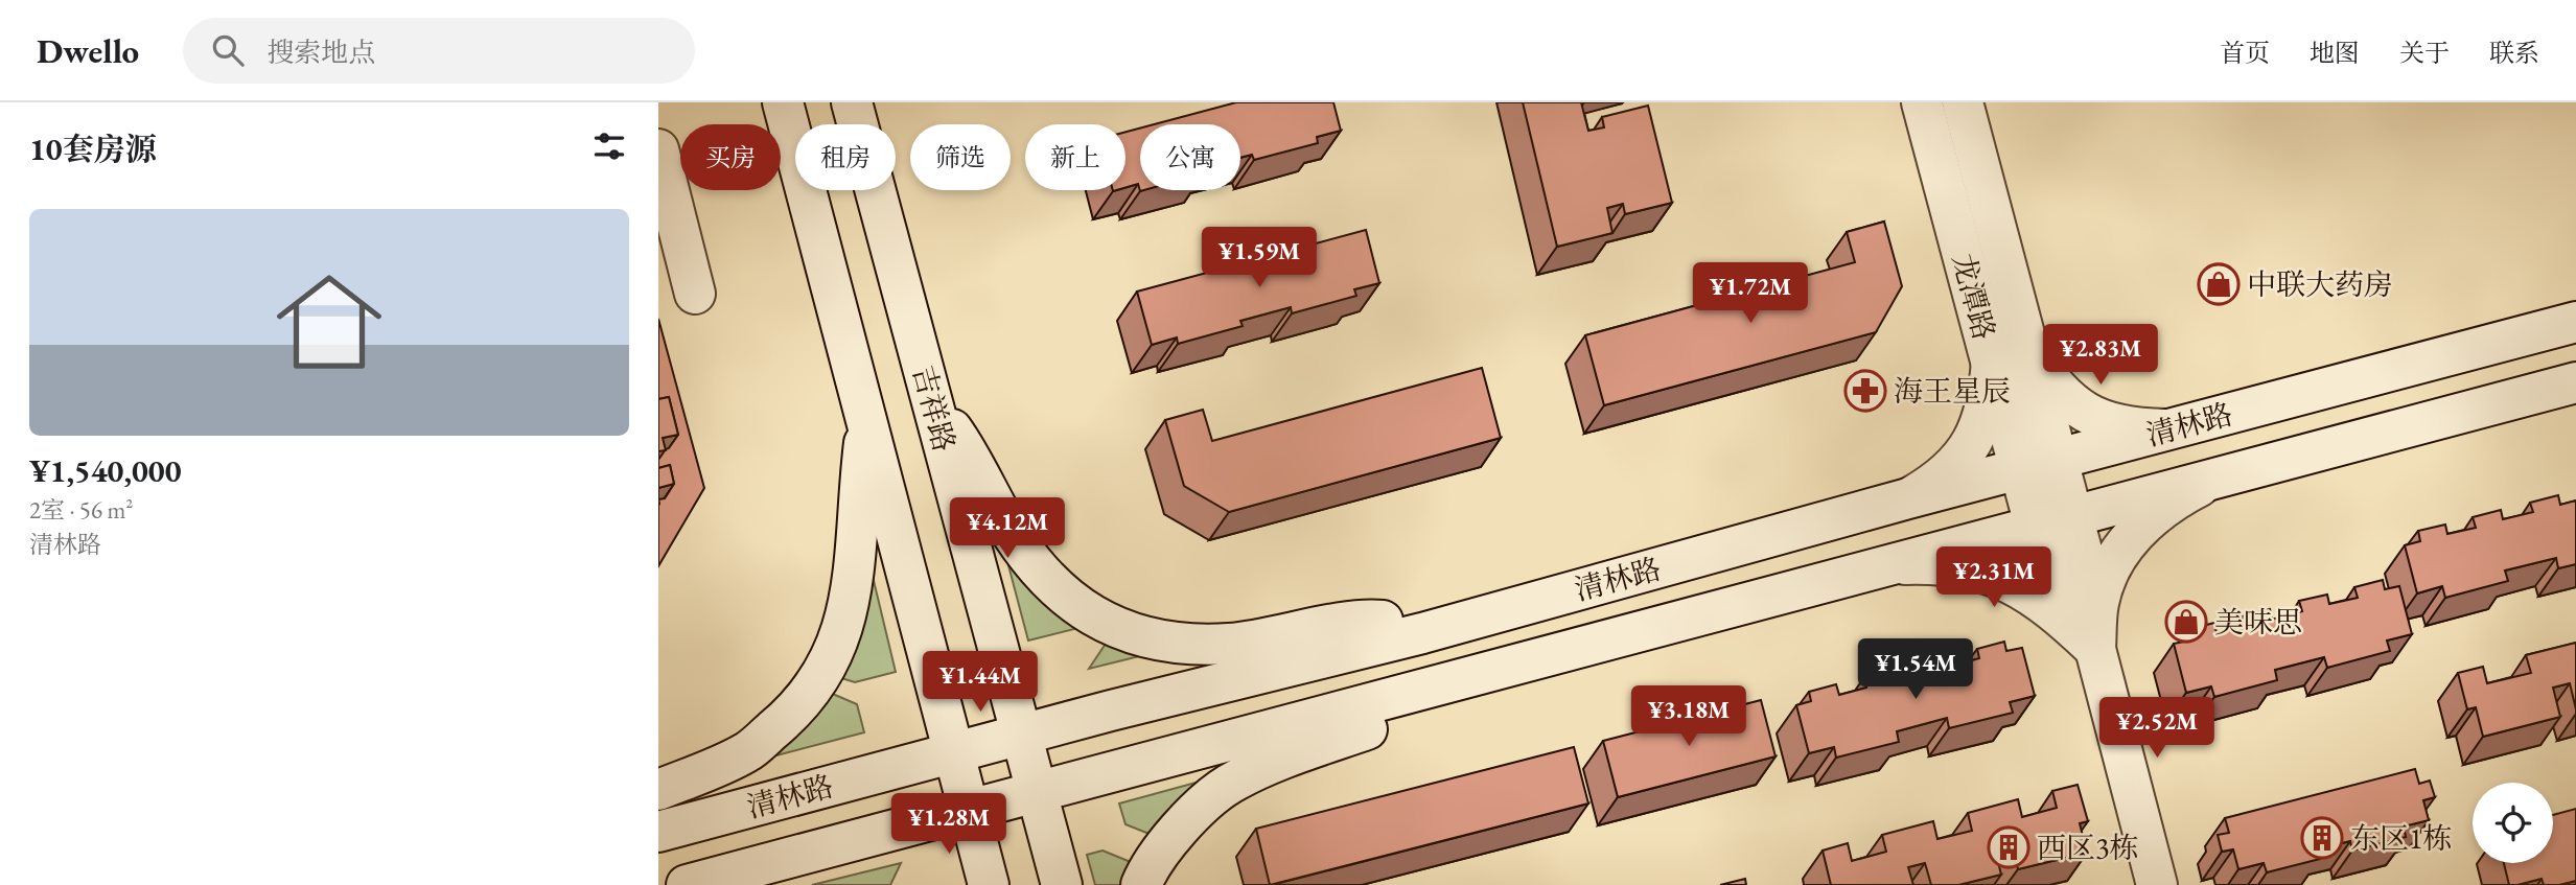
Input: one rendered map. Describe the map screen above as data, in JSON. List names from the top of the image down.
{
  "streets": {
    "main road": ["龙潭路", "吉祥路", "清林路"]
  },
  "crossings": [
    ["龙潭路", "清林路"],
    ["吉祥路", "清林路"]
  ],
  "places": {
    "shop": ["中联大药房", "美味思"],
    "pharmacy": ["海王星辰"],
    "building": ["东区1栋", "西区3栋"]
  },
  "page": {
    "header": "Dwello",
    "search": "搜索地点",
    "nav": [
      "首页",
      "地图",
      "关于",
      "联系"
    ],
    "heading": "10套房源",
    "chip": [
      "买房",
      "租房",
      "筛选",
      "新上",
      "公寓"
    ],
    "list": [
      {
        "name": "¥1,540,000",
        "note": "2室 · 56 m² · 清林路"
      }
    ],
    "price": [
      "¥1.59M",
      "¥1.72M",
      "¥2.83M",
      "¥4.12M",
      "¥2.31M",
      "¥1.54M",
      "¥1.44M",
      "¥3.18M",
      "¥2.52M",
      "¥1.28M"
    ]
  }
}
